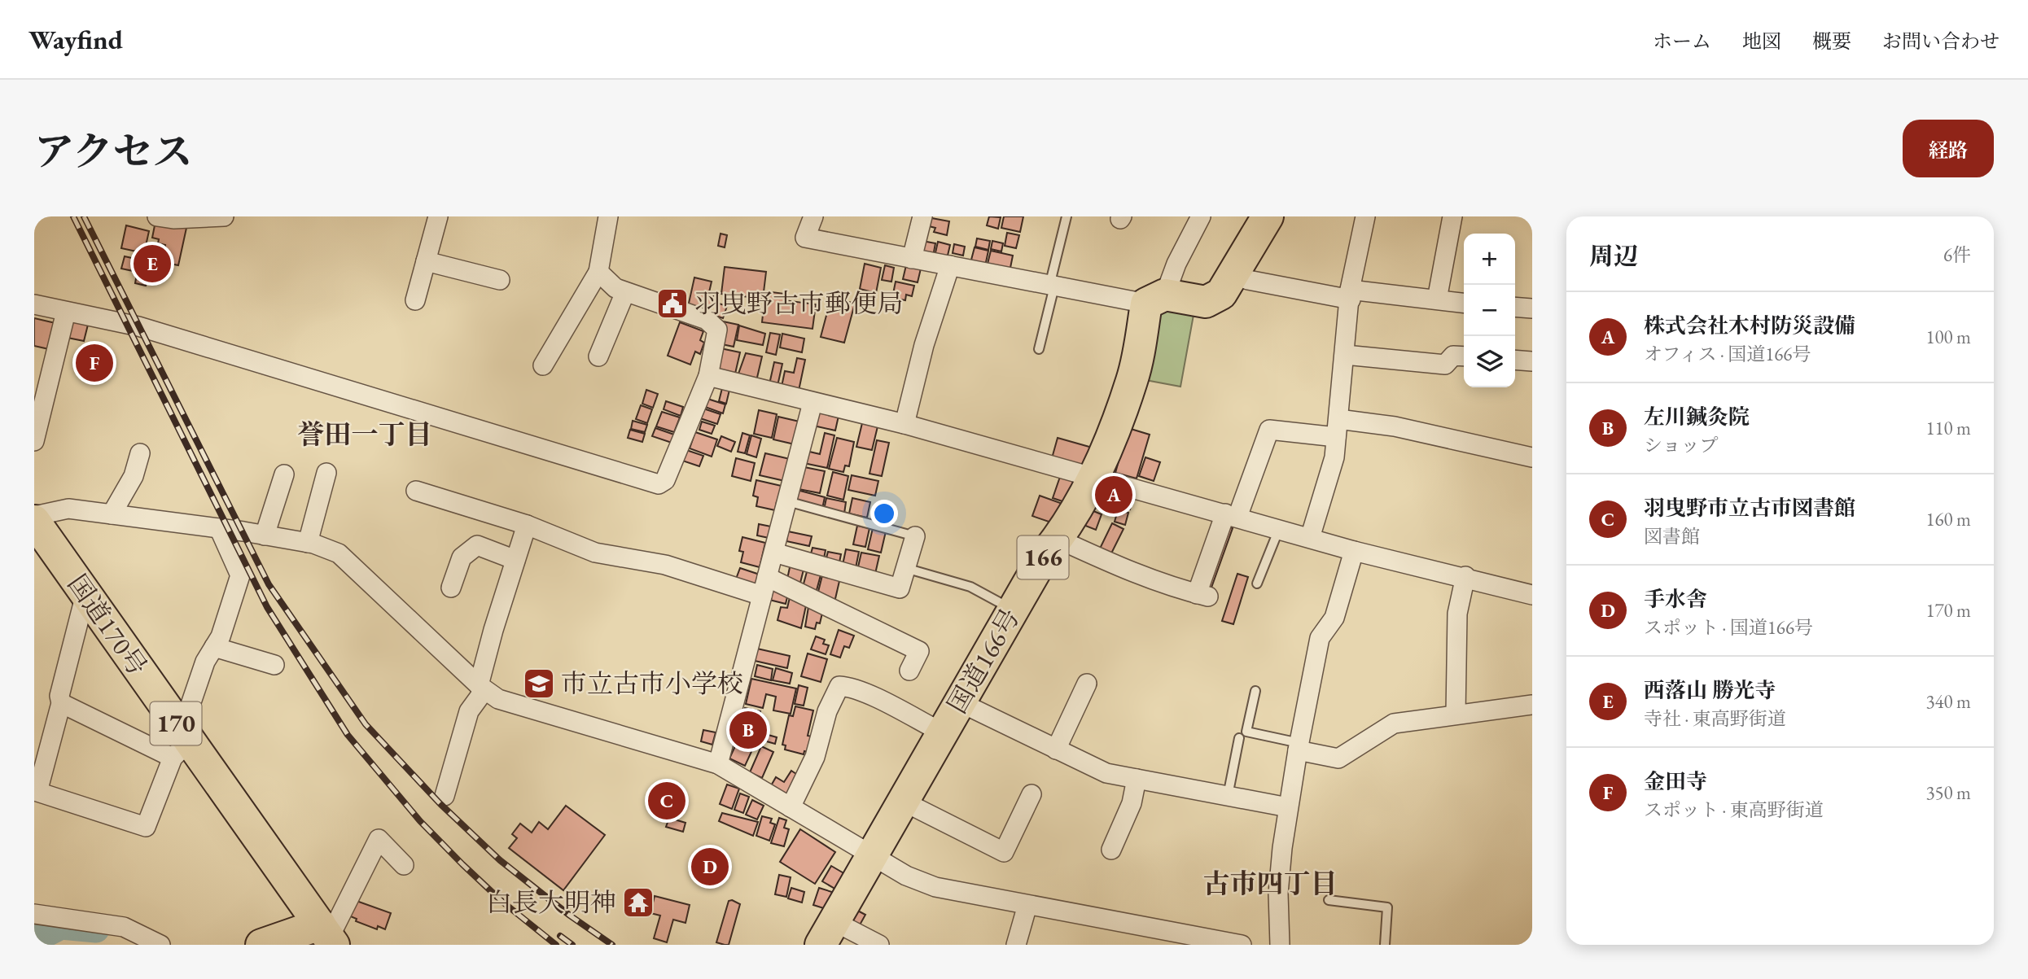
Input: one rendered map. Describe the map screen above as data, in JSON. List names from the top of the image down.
{
  "streets": {
    "highway": [
      "166",
      "国道170号",
      "国道166号",
      "170"
    ]
  },
  "districts": ["誉田一丁目", "古市四丁目"],
  "places": {
    "public building": ["羽曳野古市郵便局"],
    "school or university": ["市立古市小学校"],
    "temple": ["白長大明神"]
  },
  "page": {
    "header": "Wayfind",
    "nav": [
      "ホーム",
      "地図",
      "概要",
      "お問い合わせ"
    ],
    "title": "アクセス",
    "buttons": "経路",
    "heading": ["周辺", "6件"],
    "map_buttons": ["+", "−"],
    "pins": [
      "E",
      "F",
      "A",
      "B",
      "C",
      "D"
    ],
    "list": [
      {
        "mark": "A",
        "name": "株式会社木村防災設備",
        "note": "オフィス · 国道166号",
        "value": "100 m"
      },
      {
        "mark": "B",
        "name": "左川鍼灸院",
        "note": "ショップ",
        "value": "110 m"
      },
      {
        "mark": "C",
        "name": "羽曳野市立古市図書館",
        "note": "図書館",
        "value": "160 m"
      },
      {
        "mark": "D",
        "name": "手水舎",
        "note": "スポット · 国道166号",
        "value": "170 m"
      },
      {
        "mark": "E",
        "name": "西落山 勝光寺",
        "note": "寺社 · 東高野街道",
        "value": "340 m"
      },
      {
        "mark": "F",
        "name": "金田寺",
        "note": "スポット · 東高野街道",
        "value": "350 m"
      }
    ]
  }
}
